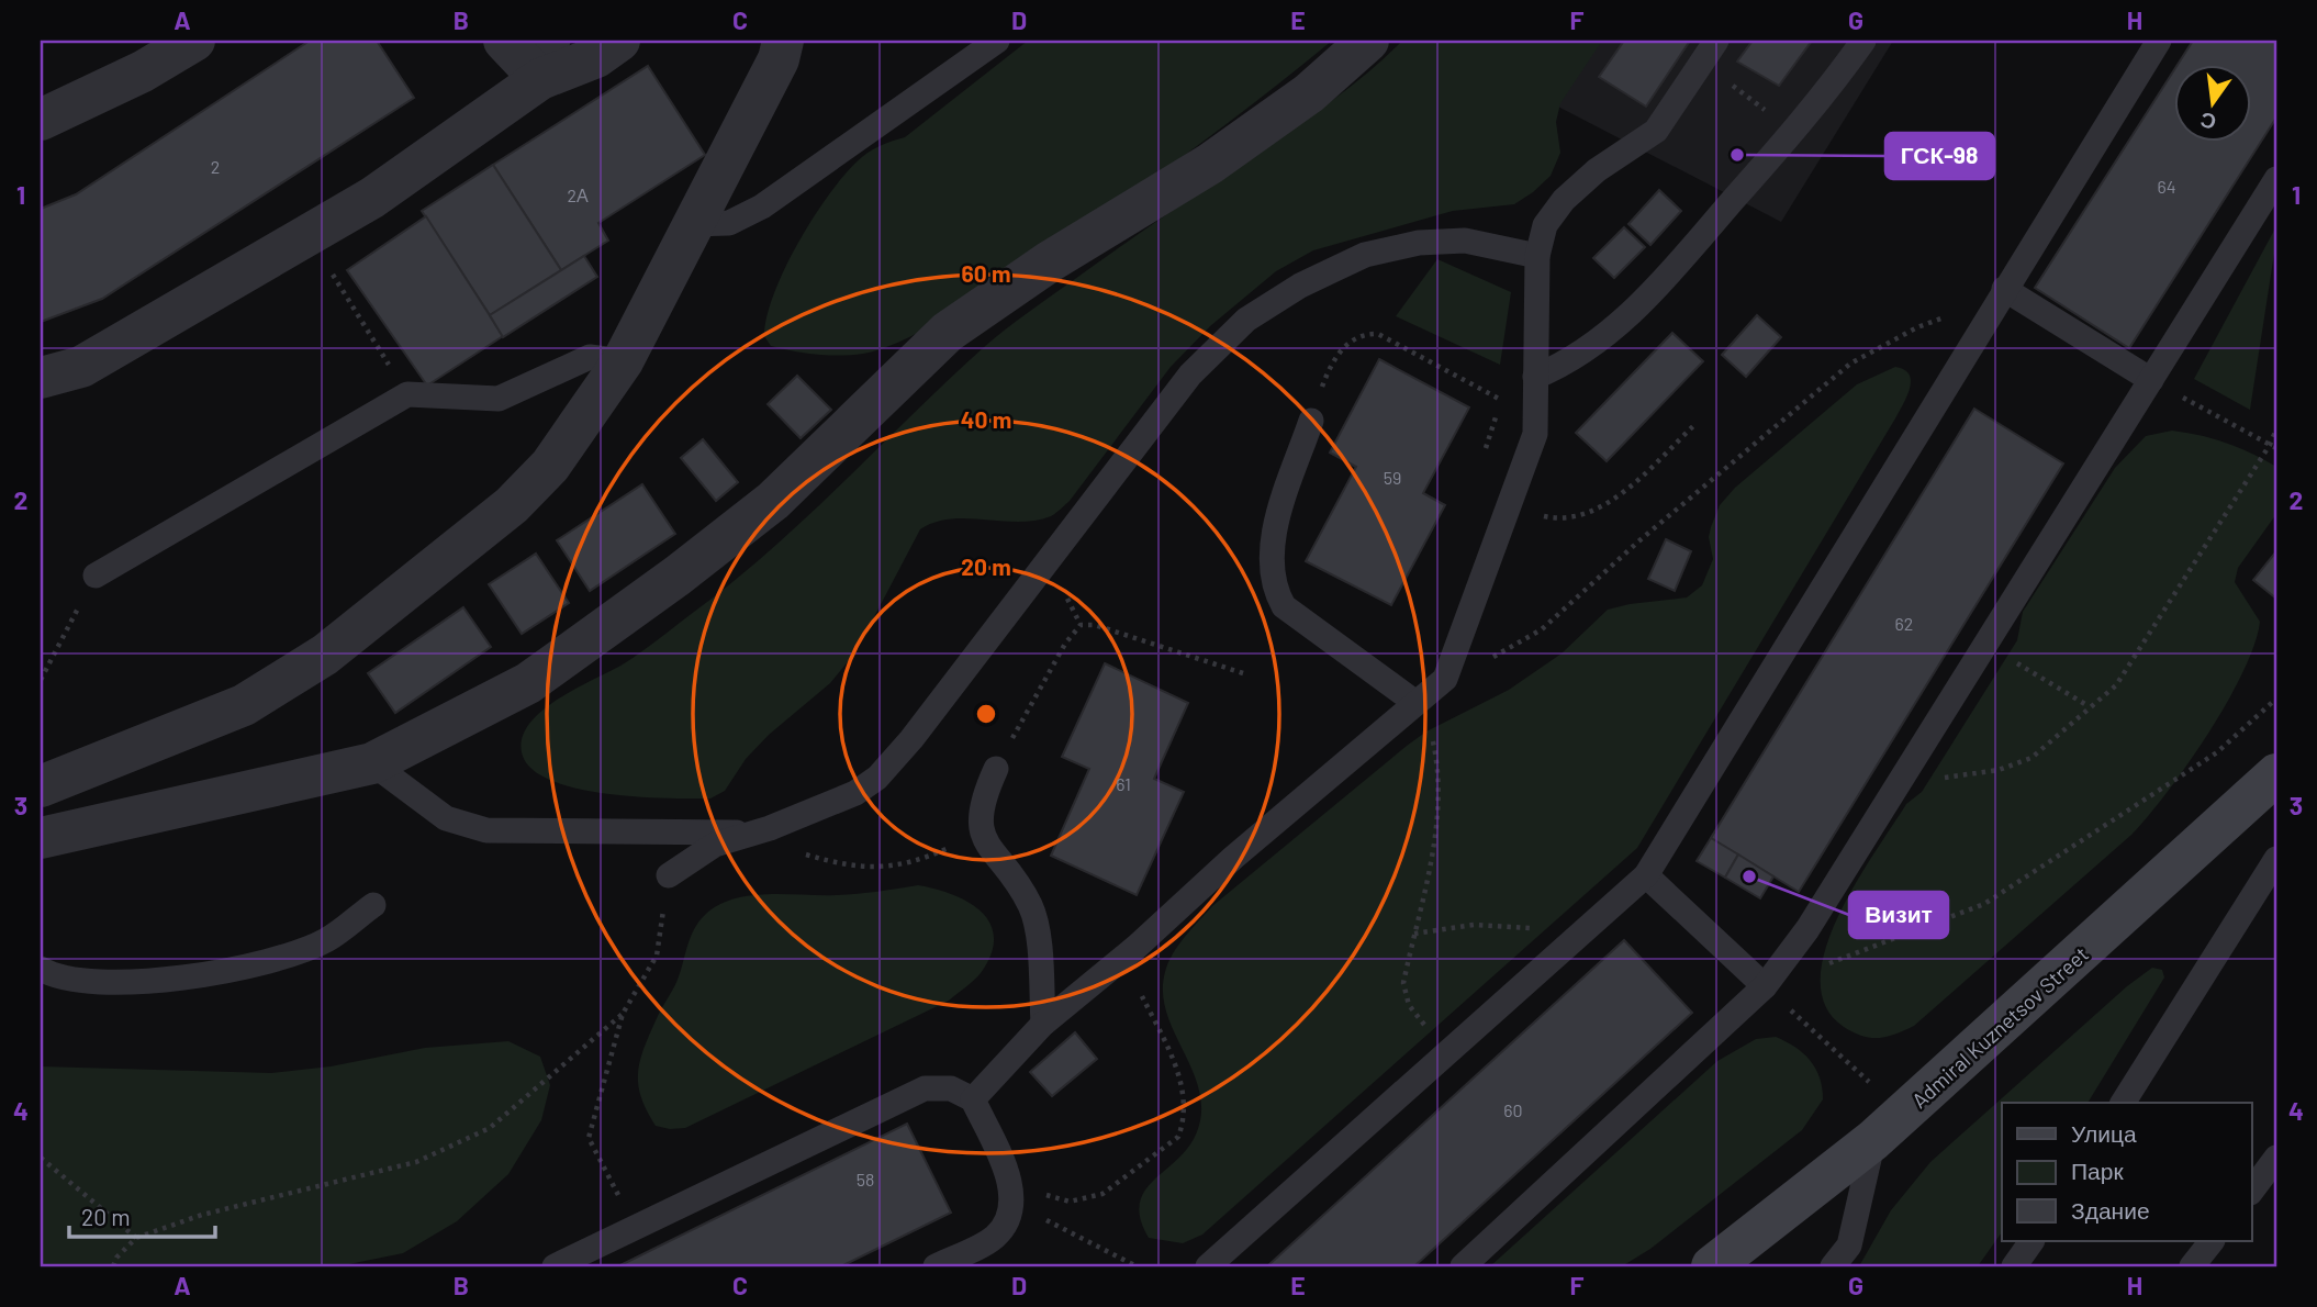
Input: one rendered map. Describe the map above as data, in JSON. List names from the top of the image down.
{
  "streets": {
    "main road": ["Admiral Kuznetsov Street"]
  },
  "places": ["ГСК-98", "Визит"],
  "house_numbers": [
    "2",
    "64",
    "2А",
    "59",
    "62",
    "61",
    "60",
    "58"
  ],
  "legend": ["Улица", "Парк", "Здание"],
  "scale_bar": "20 m",
  "north": "bottom",
  "grid": {
    "columns": [
      "A",
      "B",
      "C",
      "D",
      "E",
      "F",
      "G",
      "H"
    ],
    "rows": [
      "1",
      "2",
      "3",
      "4"
    ]
  },
  "rings": ["60 m", "40 m", "20 m"]
}
